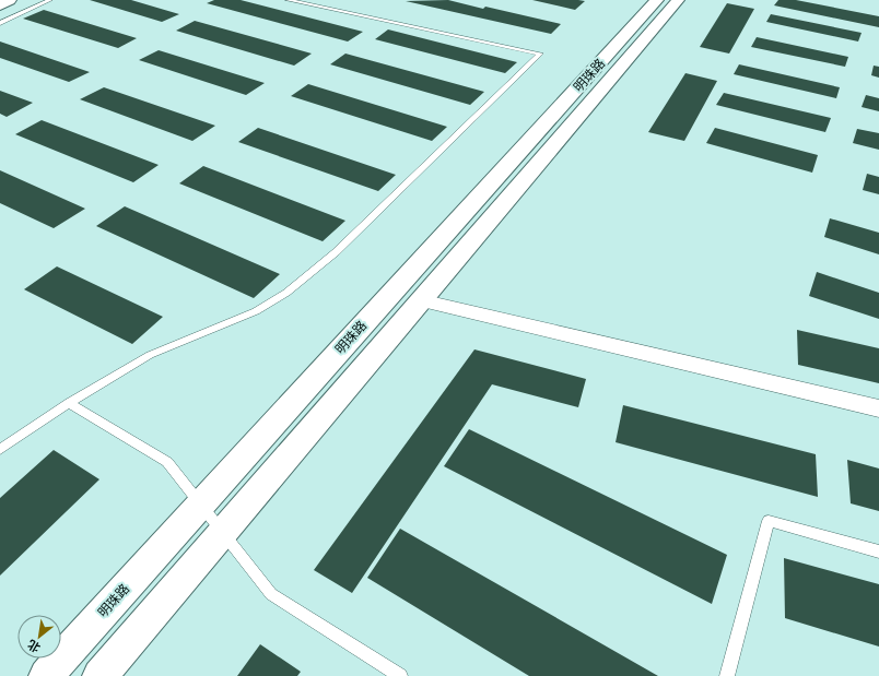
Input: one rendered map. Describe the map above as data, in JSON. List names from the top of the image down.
{
  "streets": {
    "street": ["明珠路"]
  },
  "north": "bottom left"
}
